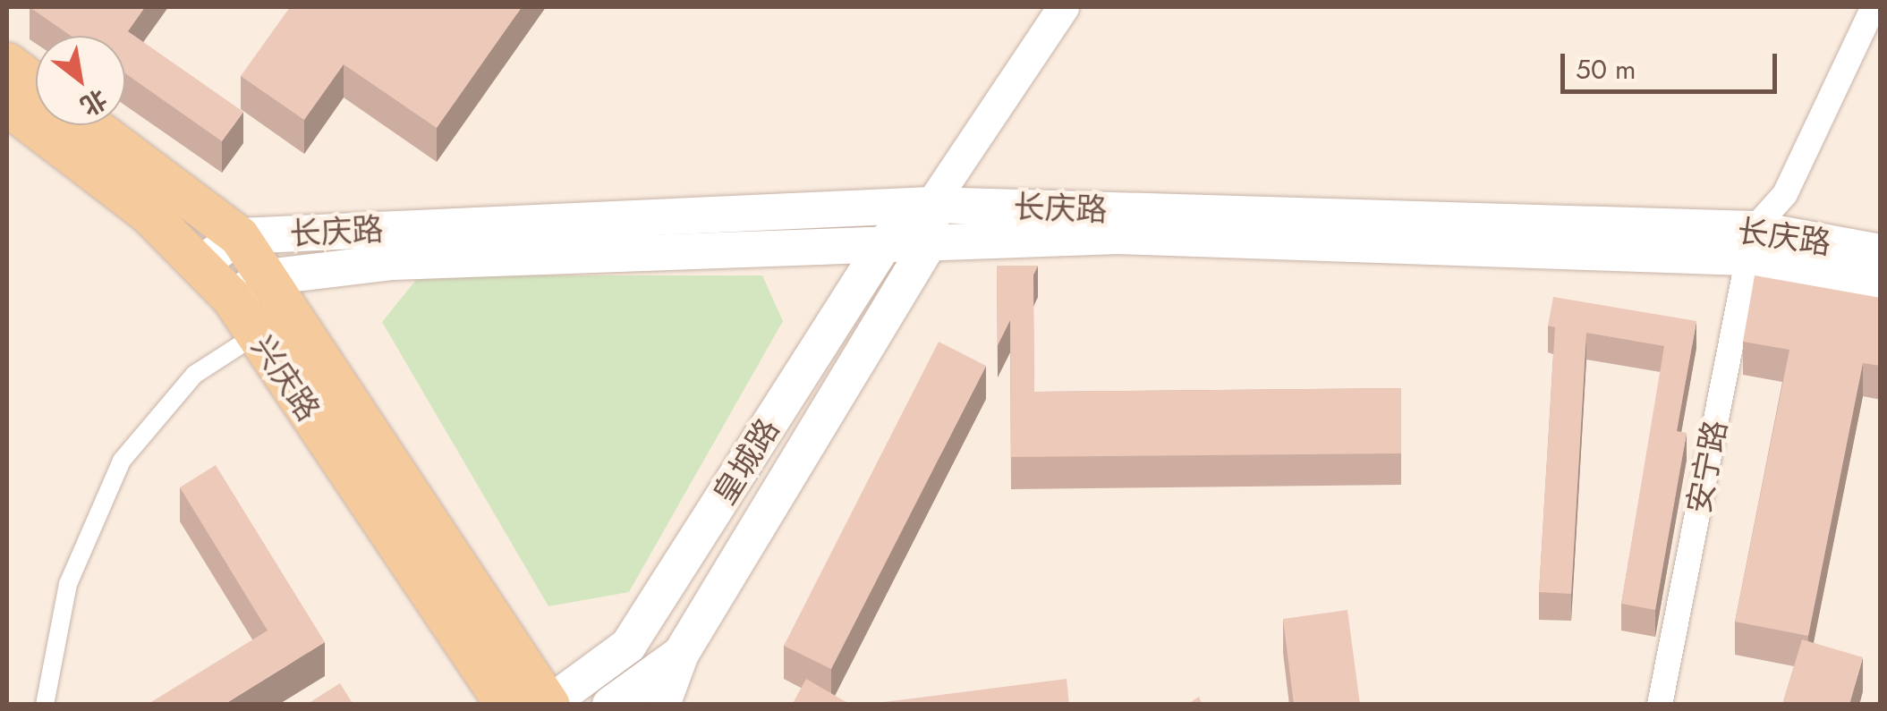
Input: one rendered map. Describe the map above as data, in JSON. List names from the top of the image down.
{
  "streets": {
    "main road": ["长庆路", "兴庆路", "皇城路"],
    "street": ["安宁路"]
  },
  "crossings": [
    ["长庆路", "兴庆路"],
    ["长庆路", "皇城路"],
    ["长庆路", "安宁路"],
    ["兴庆路", "皇城路"]
  ],
  "scale_bar": "50 m",
  "north": "bottom right"
}
